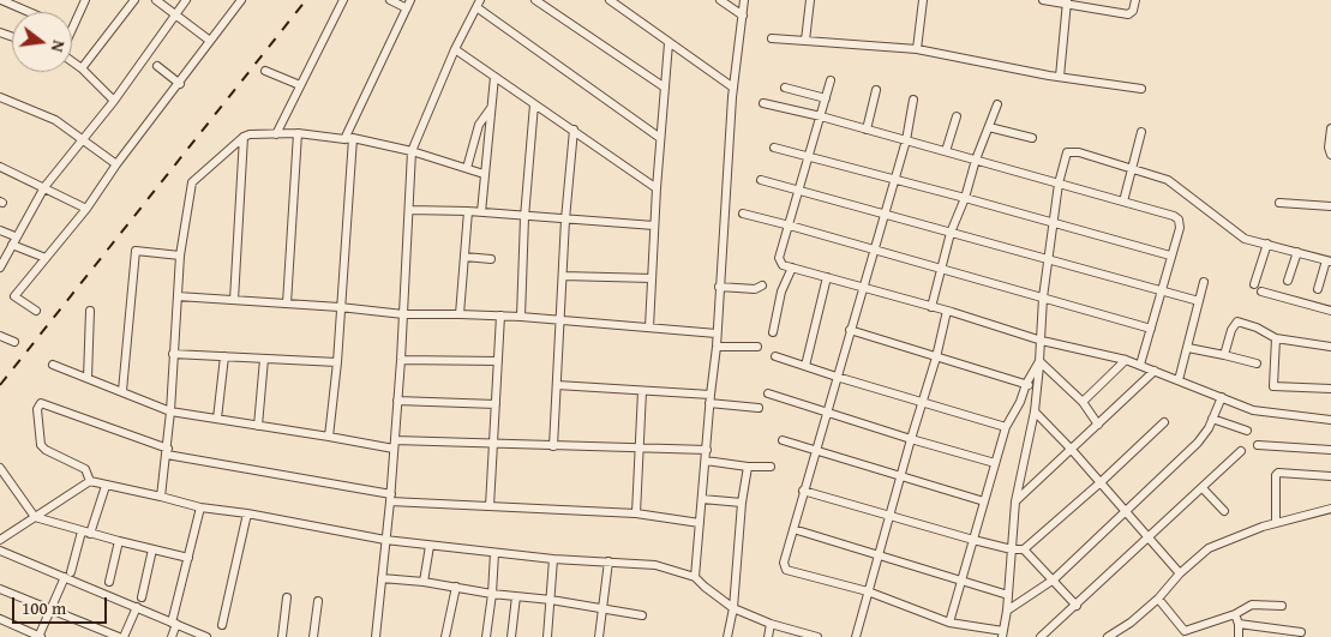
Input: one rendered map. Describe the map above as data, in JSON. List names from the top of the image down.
{
  "scale_bar": "100 m",
  "north": "right"
}
